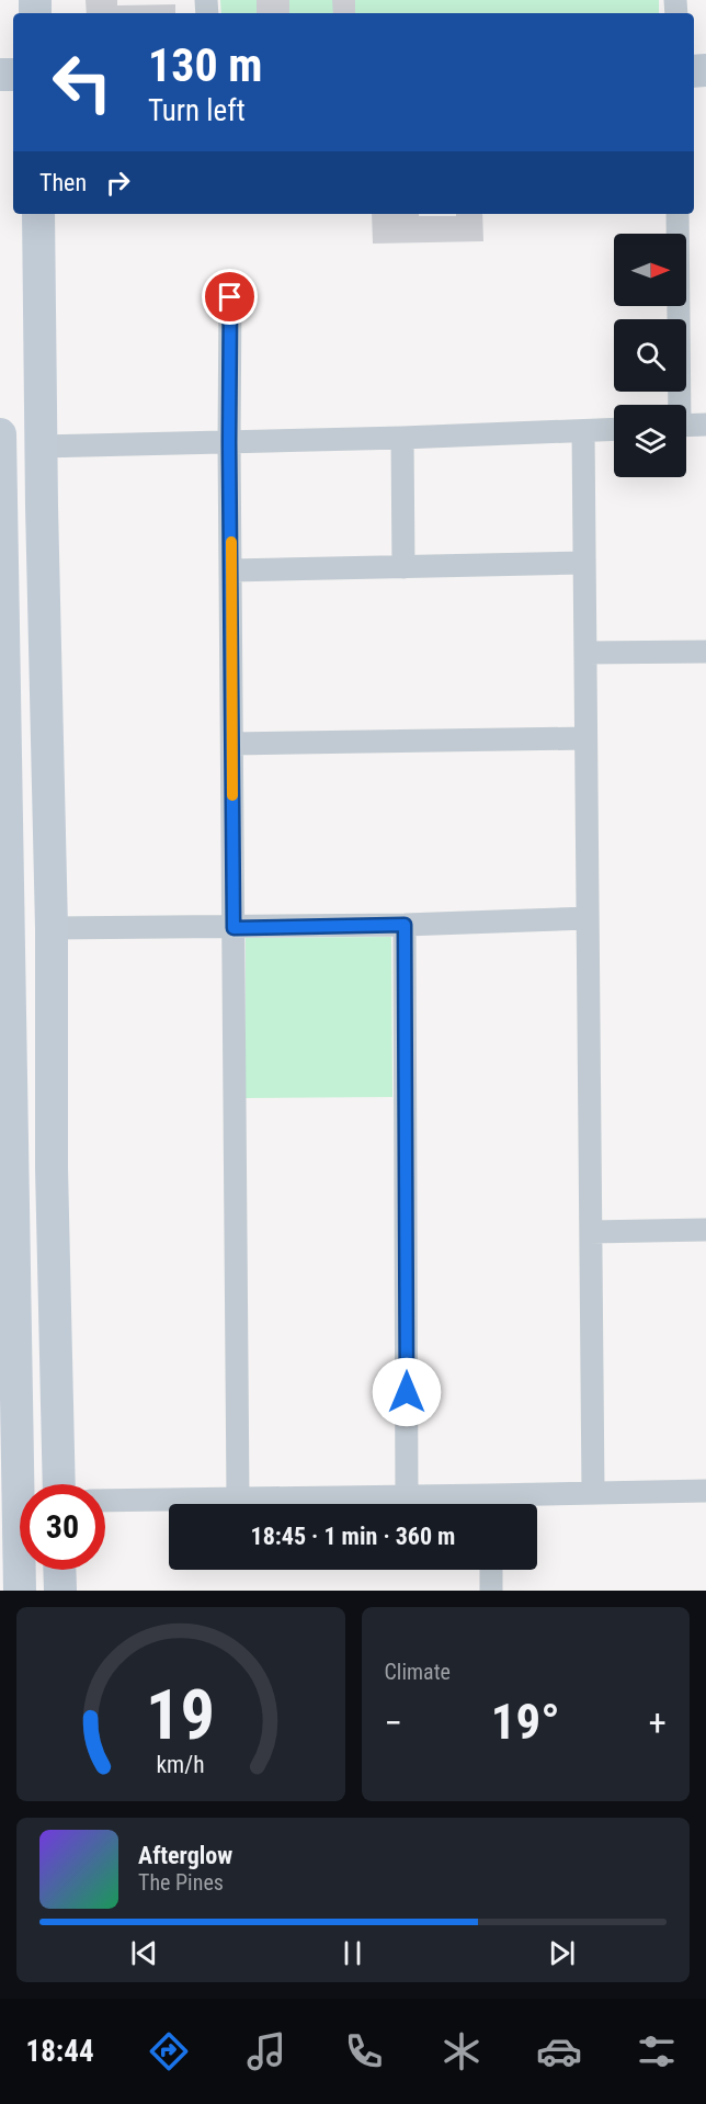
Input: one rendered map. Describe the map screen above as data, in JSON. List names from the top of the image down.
{
  "north": "right",
  "page": {
    "turn": ["130 m", "Turn left"],
    "then": "Then",
    "limit": "30",
    "trip": "18:45 · 1 min · 360 m",
    "tile": "Climate",
    "heat": ["−", "19°", "+"],
    "song": ["Afterglow", "The Pines"],
    "tabs": "18:44",
    "gauge": ["19", "km/h"]
  }
}
